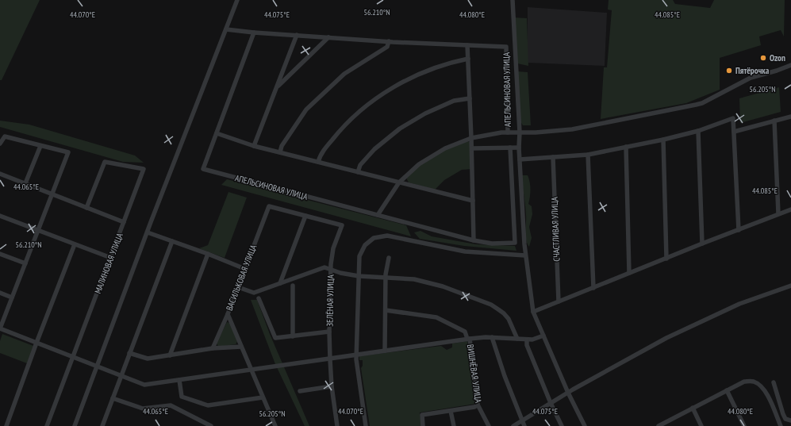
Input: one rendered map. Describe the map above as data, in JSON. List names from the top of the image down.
{
  "streets": {
    "street": [
      "АПЕЛЬСИНОВАЯ УЛИЦА",
      "СЧАСТЛИВАЯ УЛИЦА",
      "МАЛИНОВАЯ УЛИЦА",
      "ВАСИЛЬКОВАЯ УЛИЦА",
      "ЗЕЛЁНАЯ УЛИЦА",
      "ВИШНЁВАЯ УЛИЦА"
    ]
  },
  "crossings": [
    ["МАЛИНОВАЯ УЛИЦА", "ВИШНЁВАЯ УЛИЦА"],
    ["ЗЕЛЁНАЯ УЛИЦА", "ВИШНЁВАЯ УЛИЦА"]
  ],
  "places": ["Ozon", "Пятёрочка"],
  "coordinates": [
    "56.210°N",
    "44.070°E",
    "44.075°E",
    "44.080°E",
    "44.085°E",
    "56.205°N",
    "44.065°E"
  ]
}
